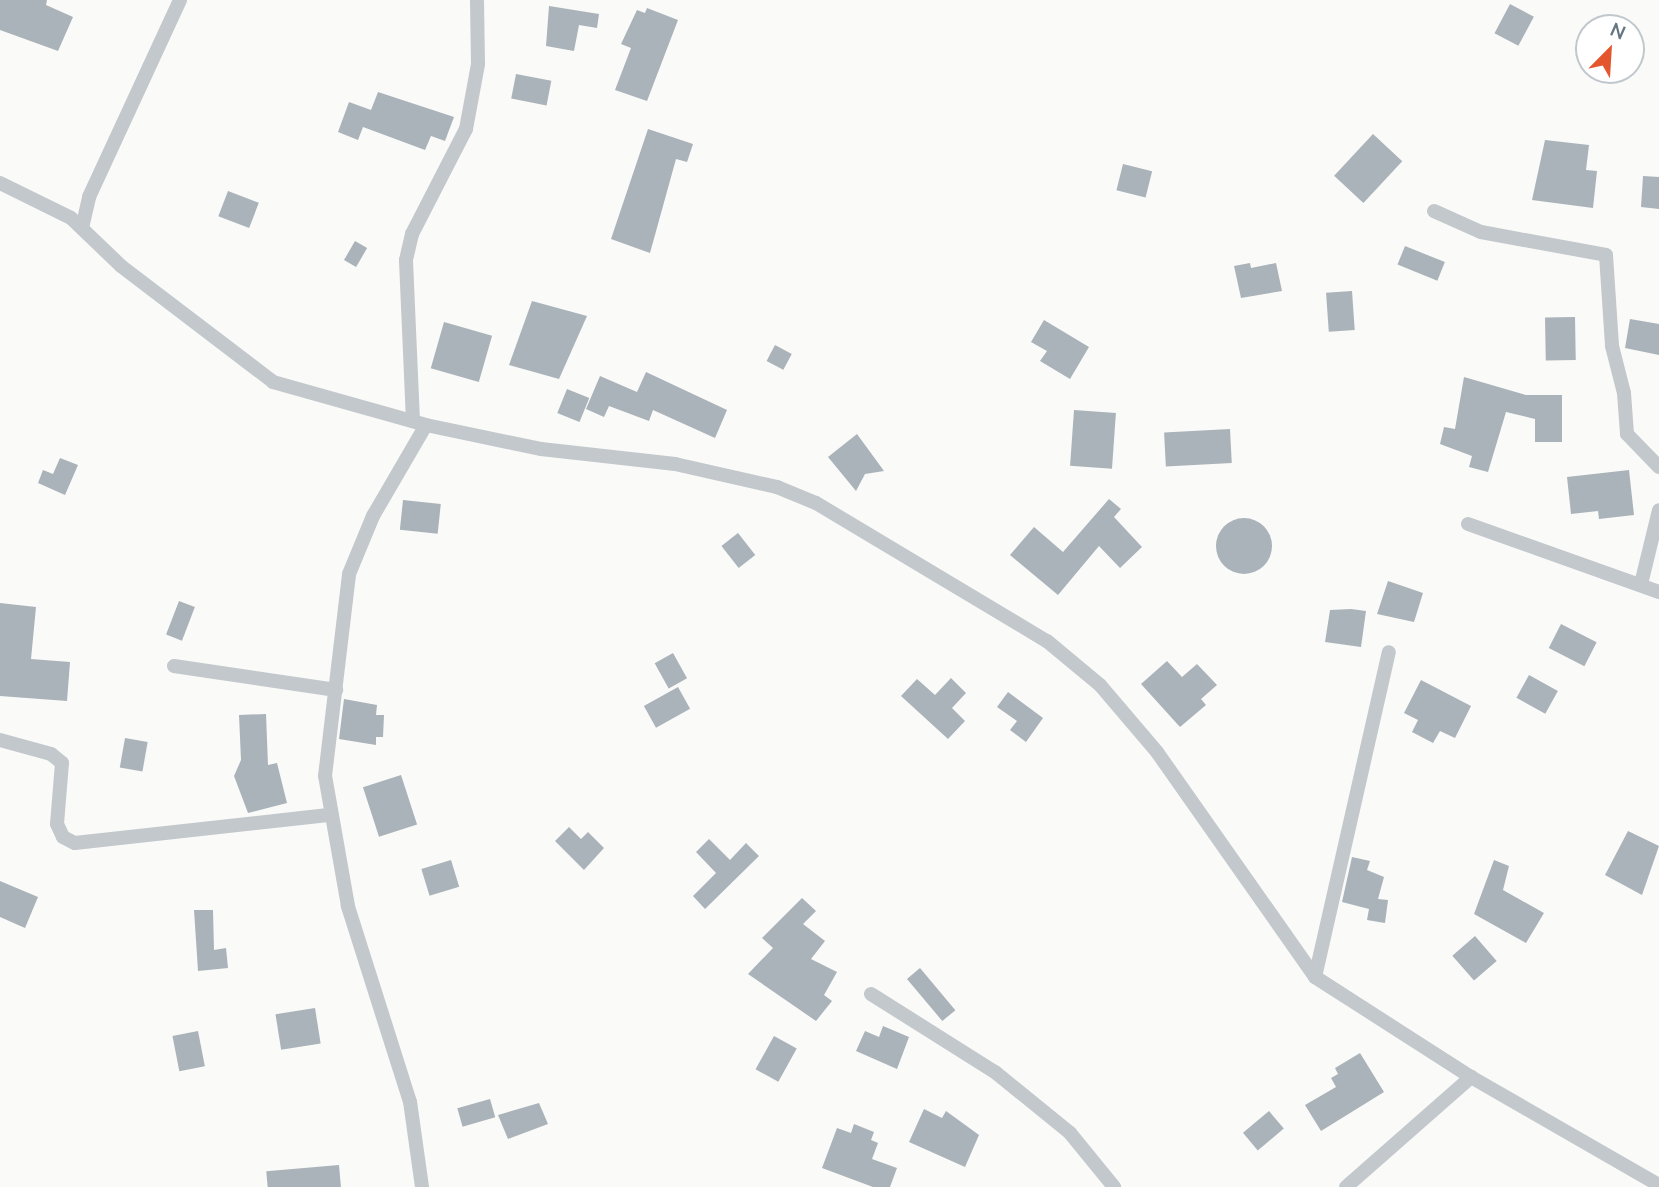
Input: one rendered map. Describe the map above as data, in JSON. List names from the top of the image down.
{
  "north": "top right"
}
